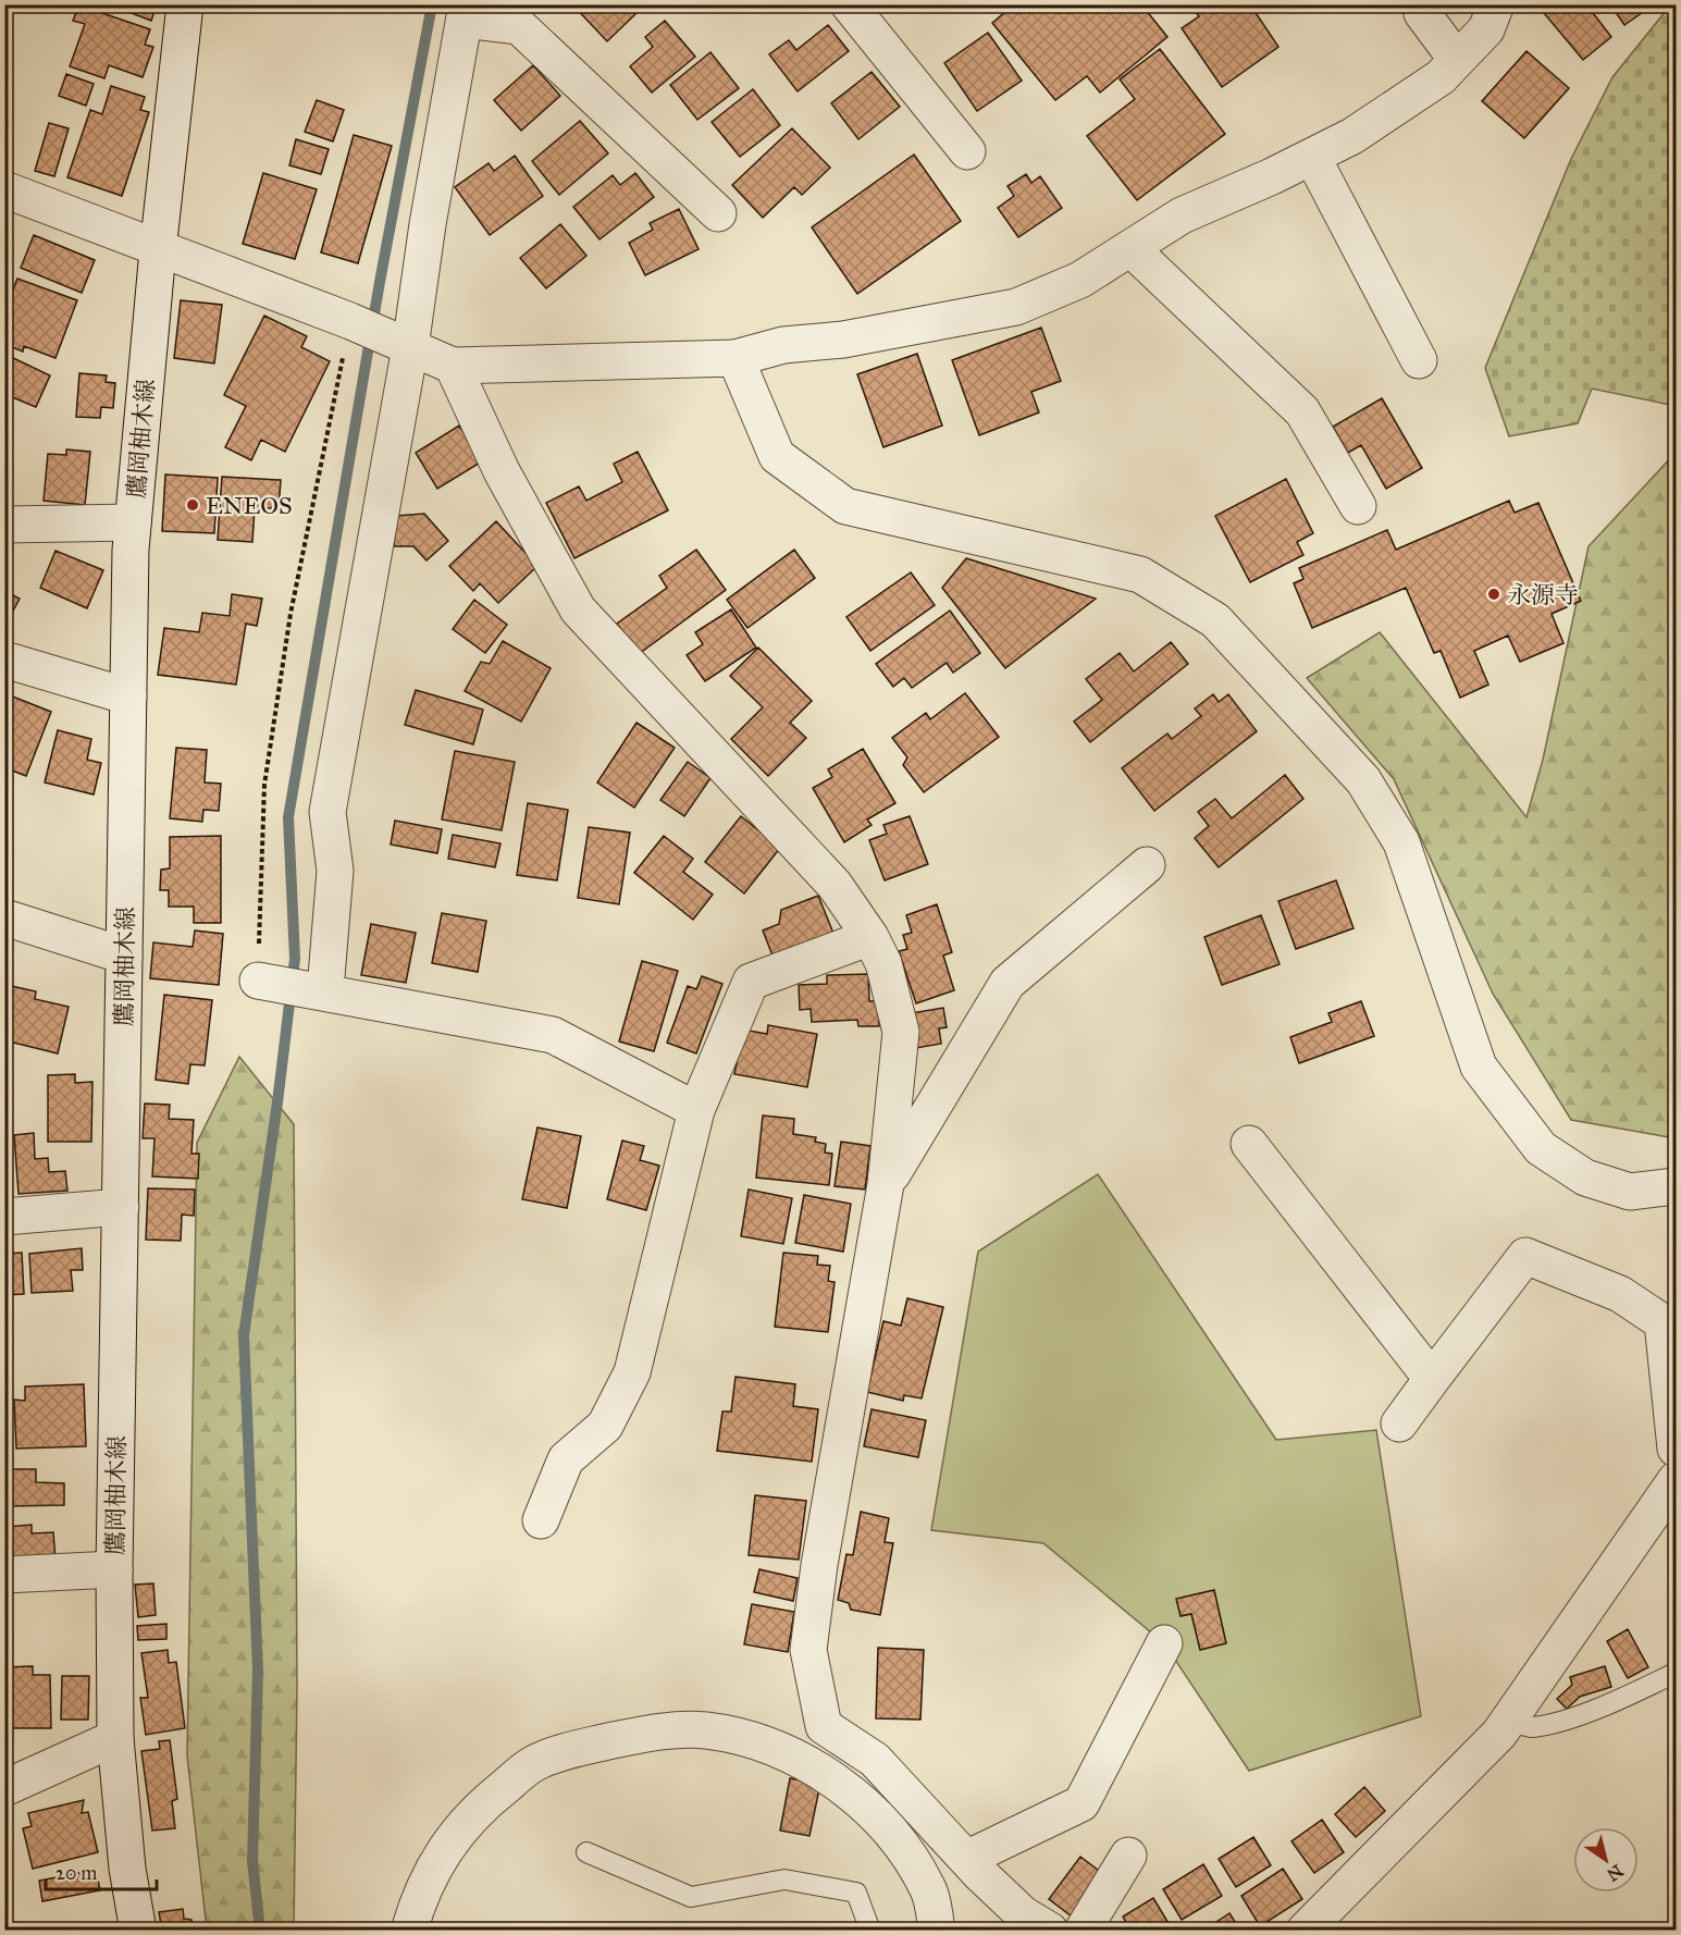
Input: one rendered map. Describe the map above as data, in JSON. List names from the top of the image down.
{
  "streets": {
    "street": ["鷹岡柚木線"]
  },
  "places": ["ENEOS", "永源寺"],
  "scale_bar": "20 m",
  "north": "bottom right"
}
